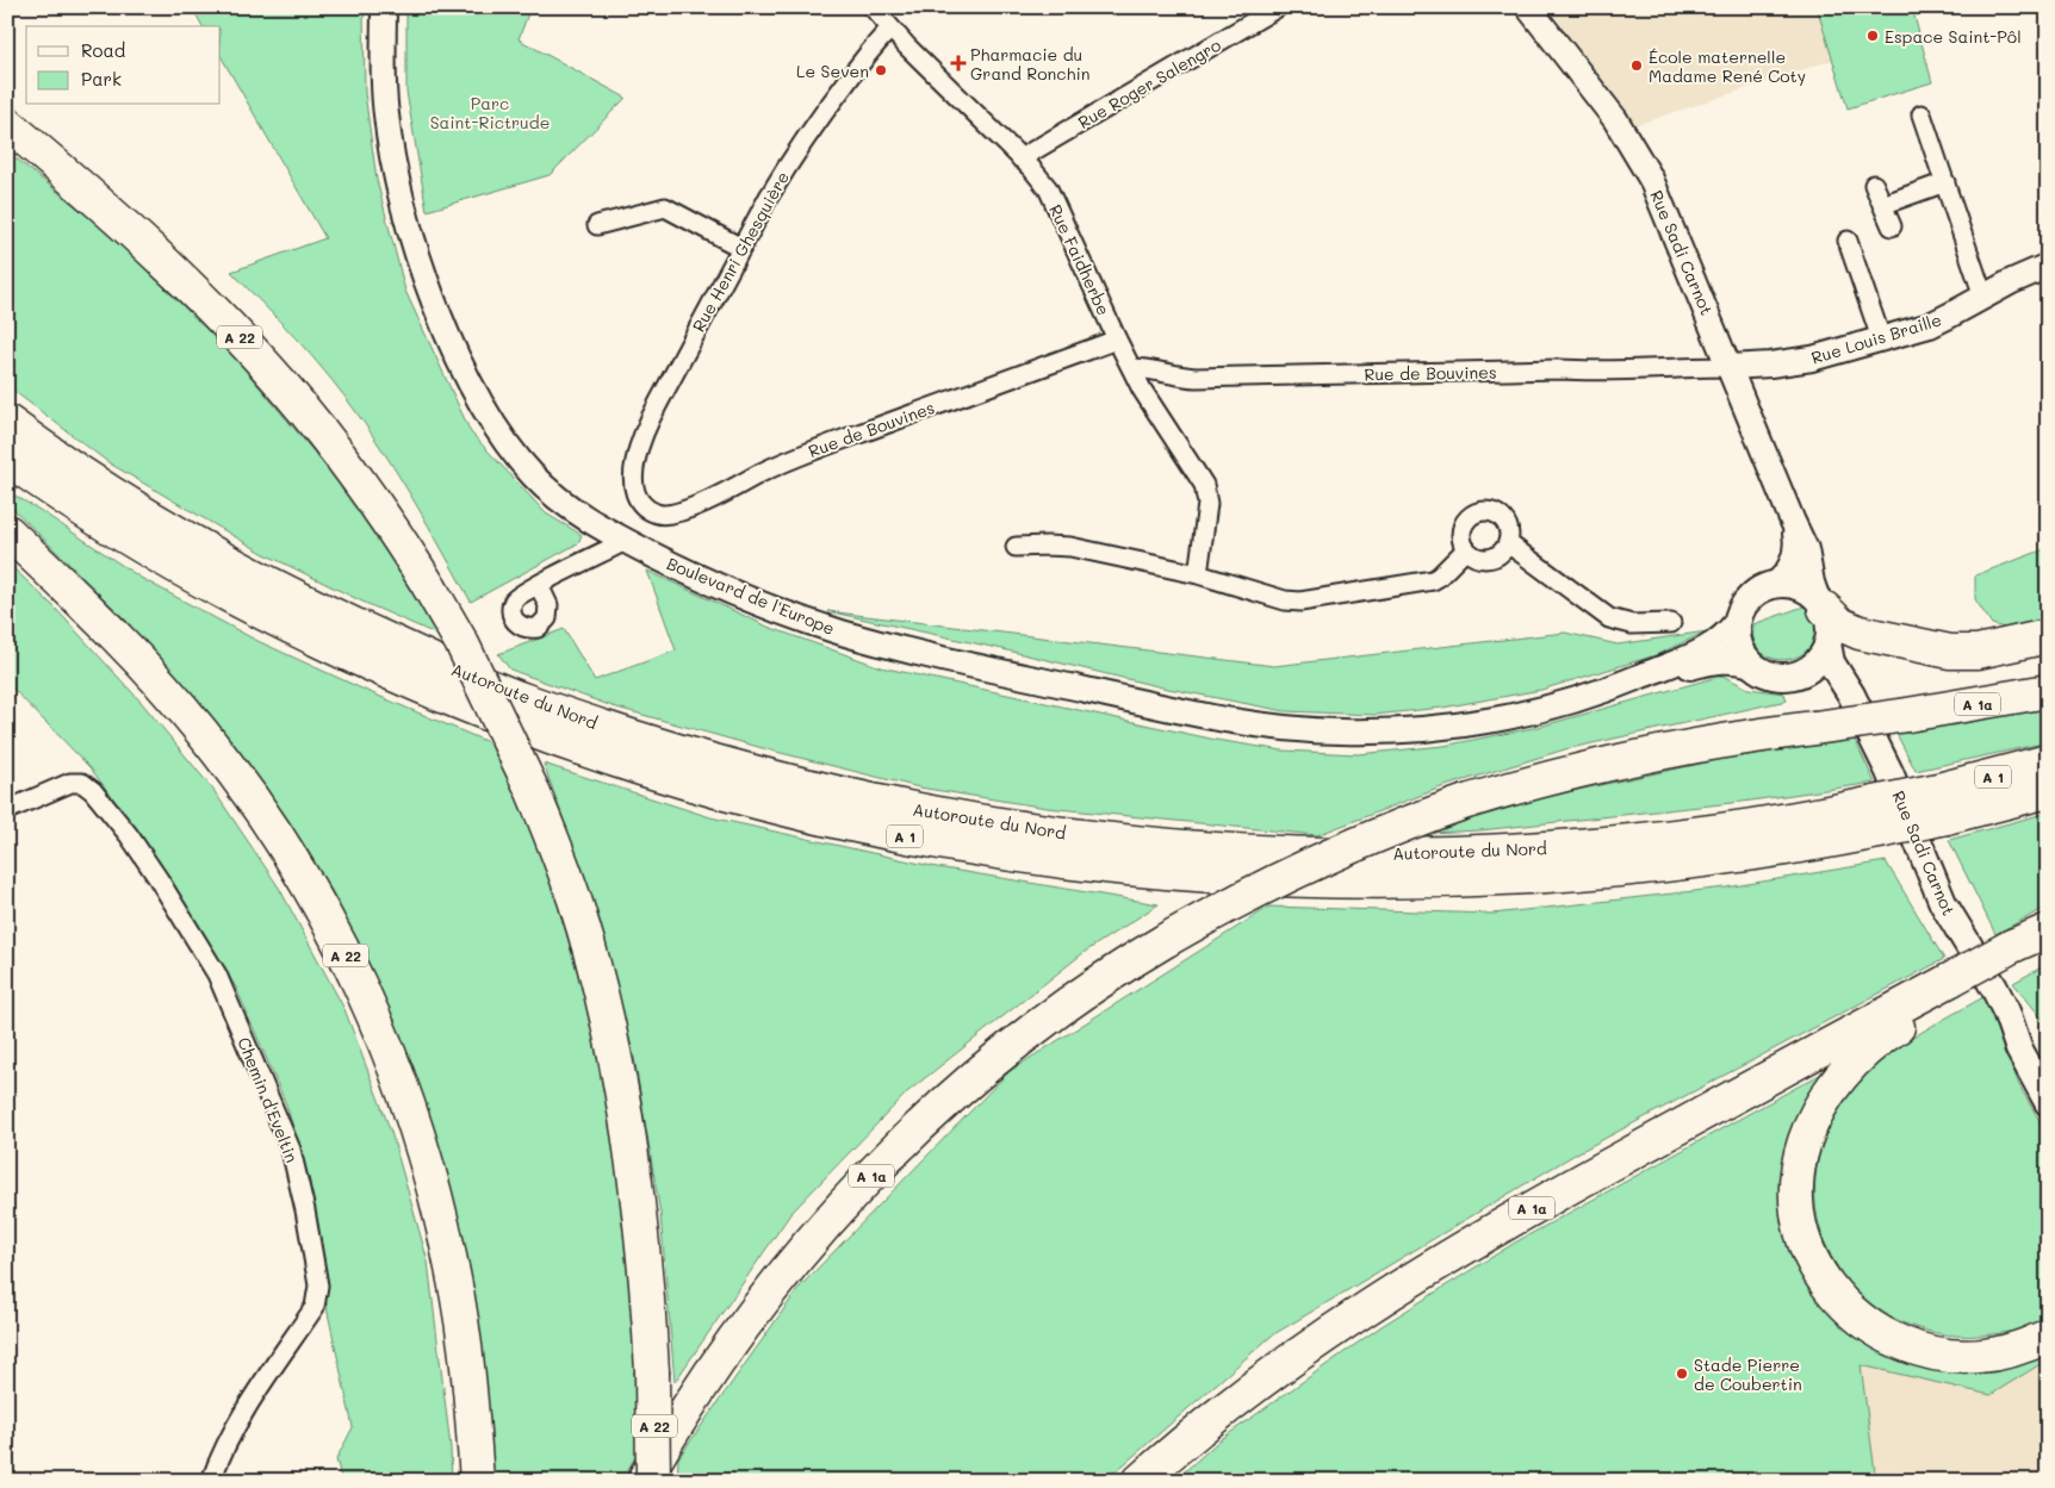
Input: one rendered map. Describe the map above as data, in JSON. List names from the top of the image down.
{
  "streets": {
    "highway": [
      "A 22",
      "Autoroute du Nord",
      "A 1a",
      "A 1"
    ],
    "main road": ["Rue Sadi Carnot"],
    "street": [
      "Rue Roger Salengro",
      "Rue Henri Ghesquière",
      "Rue Faidherbe",
      "Rue Louis Braille",
      "Rue de Bouvines",
      "Boulevard de l'Europe",
      "Chemin d'Eveltin"
    ]
  },
  "crossings": [
    ["Rue Roger Salengro", "Rue Faidherbe"],
    ["Rue Henri Ghesquière", "Rue Faidherbe"],
    ["Rue Henri Ghesquière", "Rue de Bouvines"],
    ["Rue Sadi Carnot", "Rue Louis Braille"],
    ["Rue Sadi Carnot", "Rue de Bouvines"],
    ["Rue Sadi Carnot", "Boulevard de l'Europe"],
    ["Rue Faidherbe", "Rue de Bouvines"],
    ["Rue Louis Braille", "Rue de Bouvines"]
  ],
  "parks": ["Parc Saint-Rictrude"],
  "places": {
    "other": [
      "Espace Saint-Pôl",
      "École maternelle Madame René Coty",
      "Le Seven",
      "Stade Pierre de Coubertin"
    ],
    "health": ["Pharmacie du Grand Ronchin"]
  },
  "legend": ["Road", "Park"]
}
